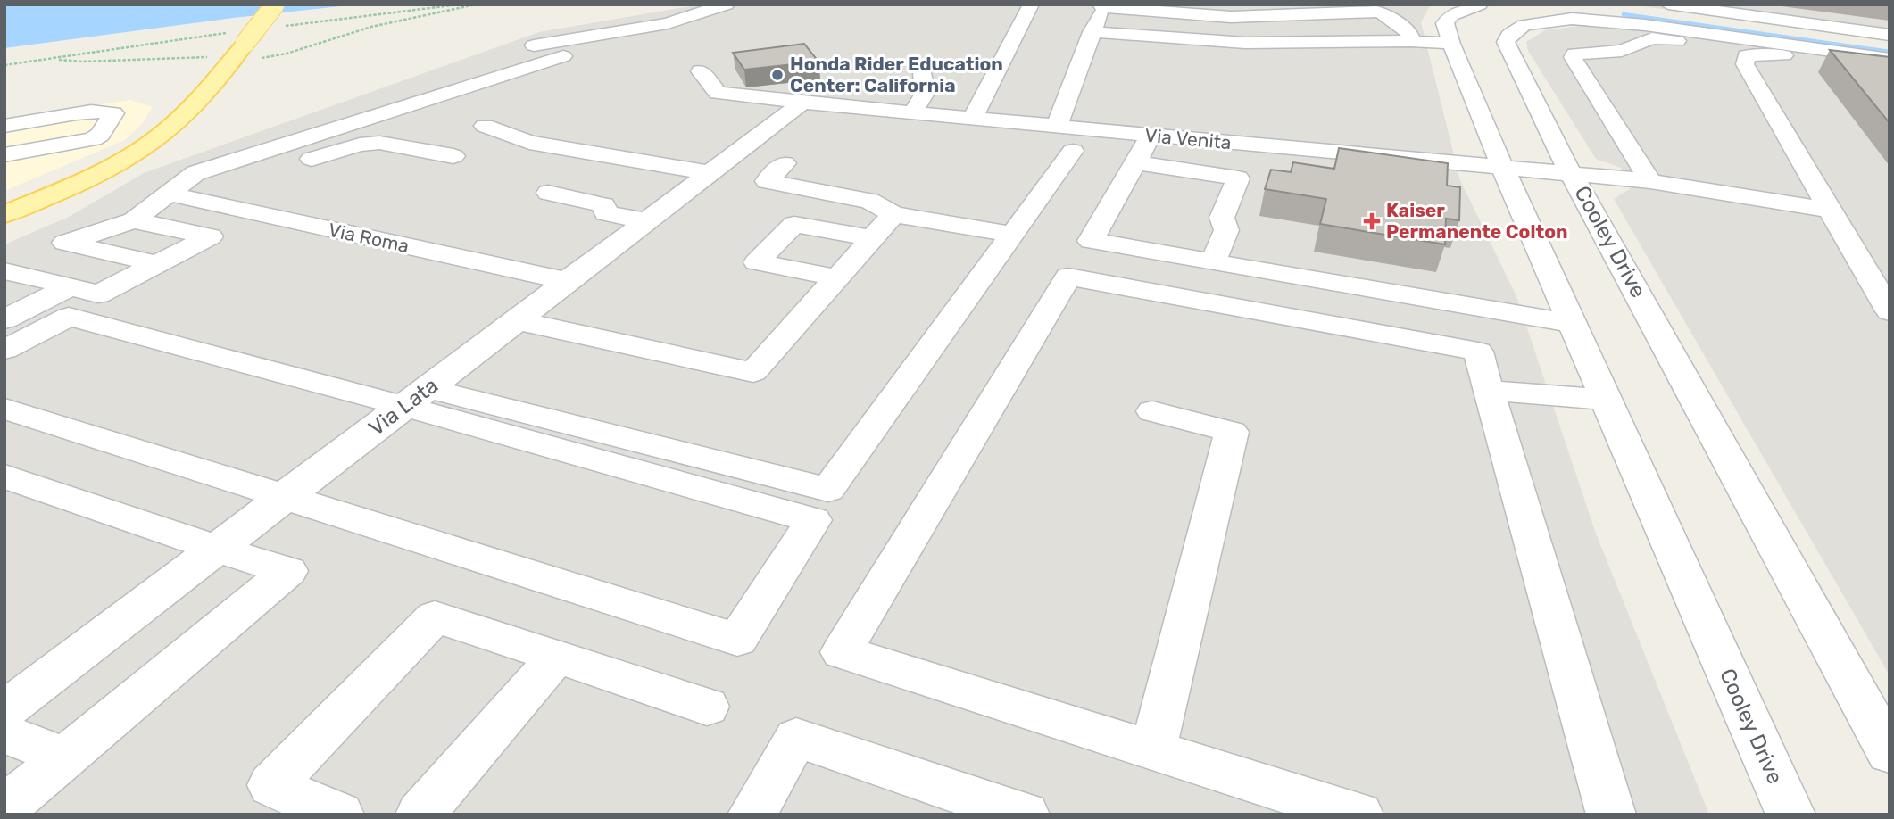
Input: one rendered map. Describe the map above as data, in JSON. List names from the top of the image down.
{
  "streets": {
    "street": [
      "Via Venita",
      "Via Roma",
      "Cooley Drive",
      "Via Lata"
    ]
  },
  "crossings": [
    ["Via Venita", "Cooley Drive"],
    ["Via Venita", "Via Lata"],
    ["Via Roma", "Via Lata"]
  ],
  "places": {
    "other": ["Honda Rider Education Center: California"],
    "health": ["Kaiser Permanente Colton"]
  }
}
